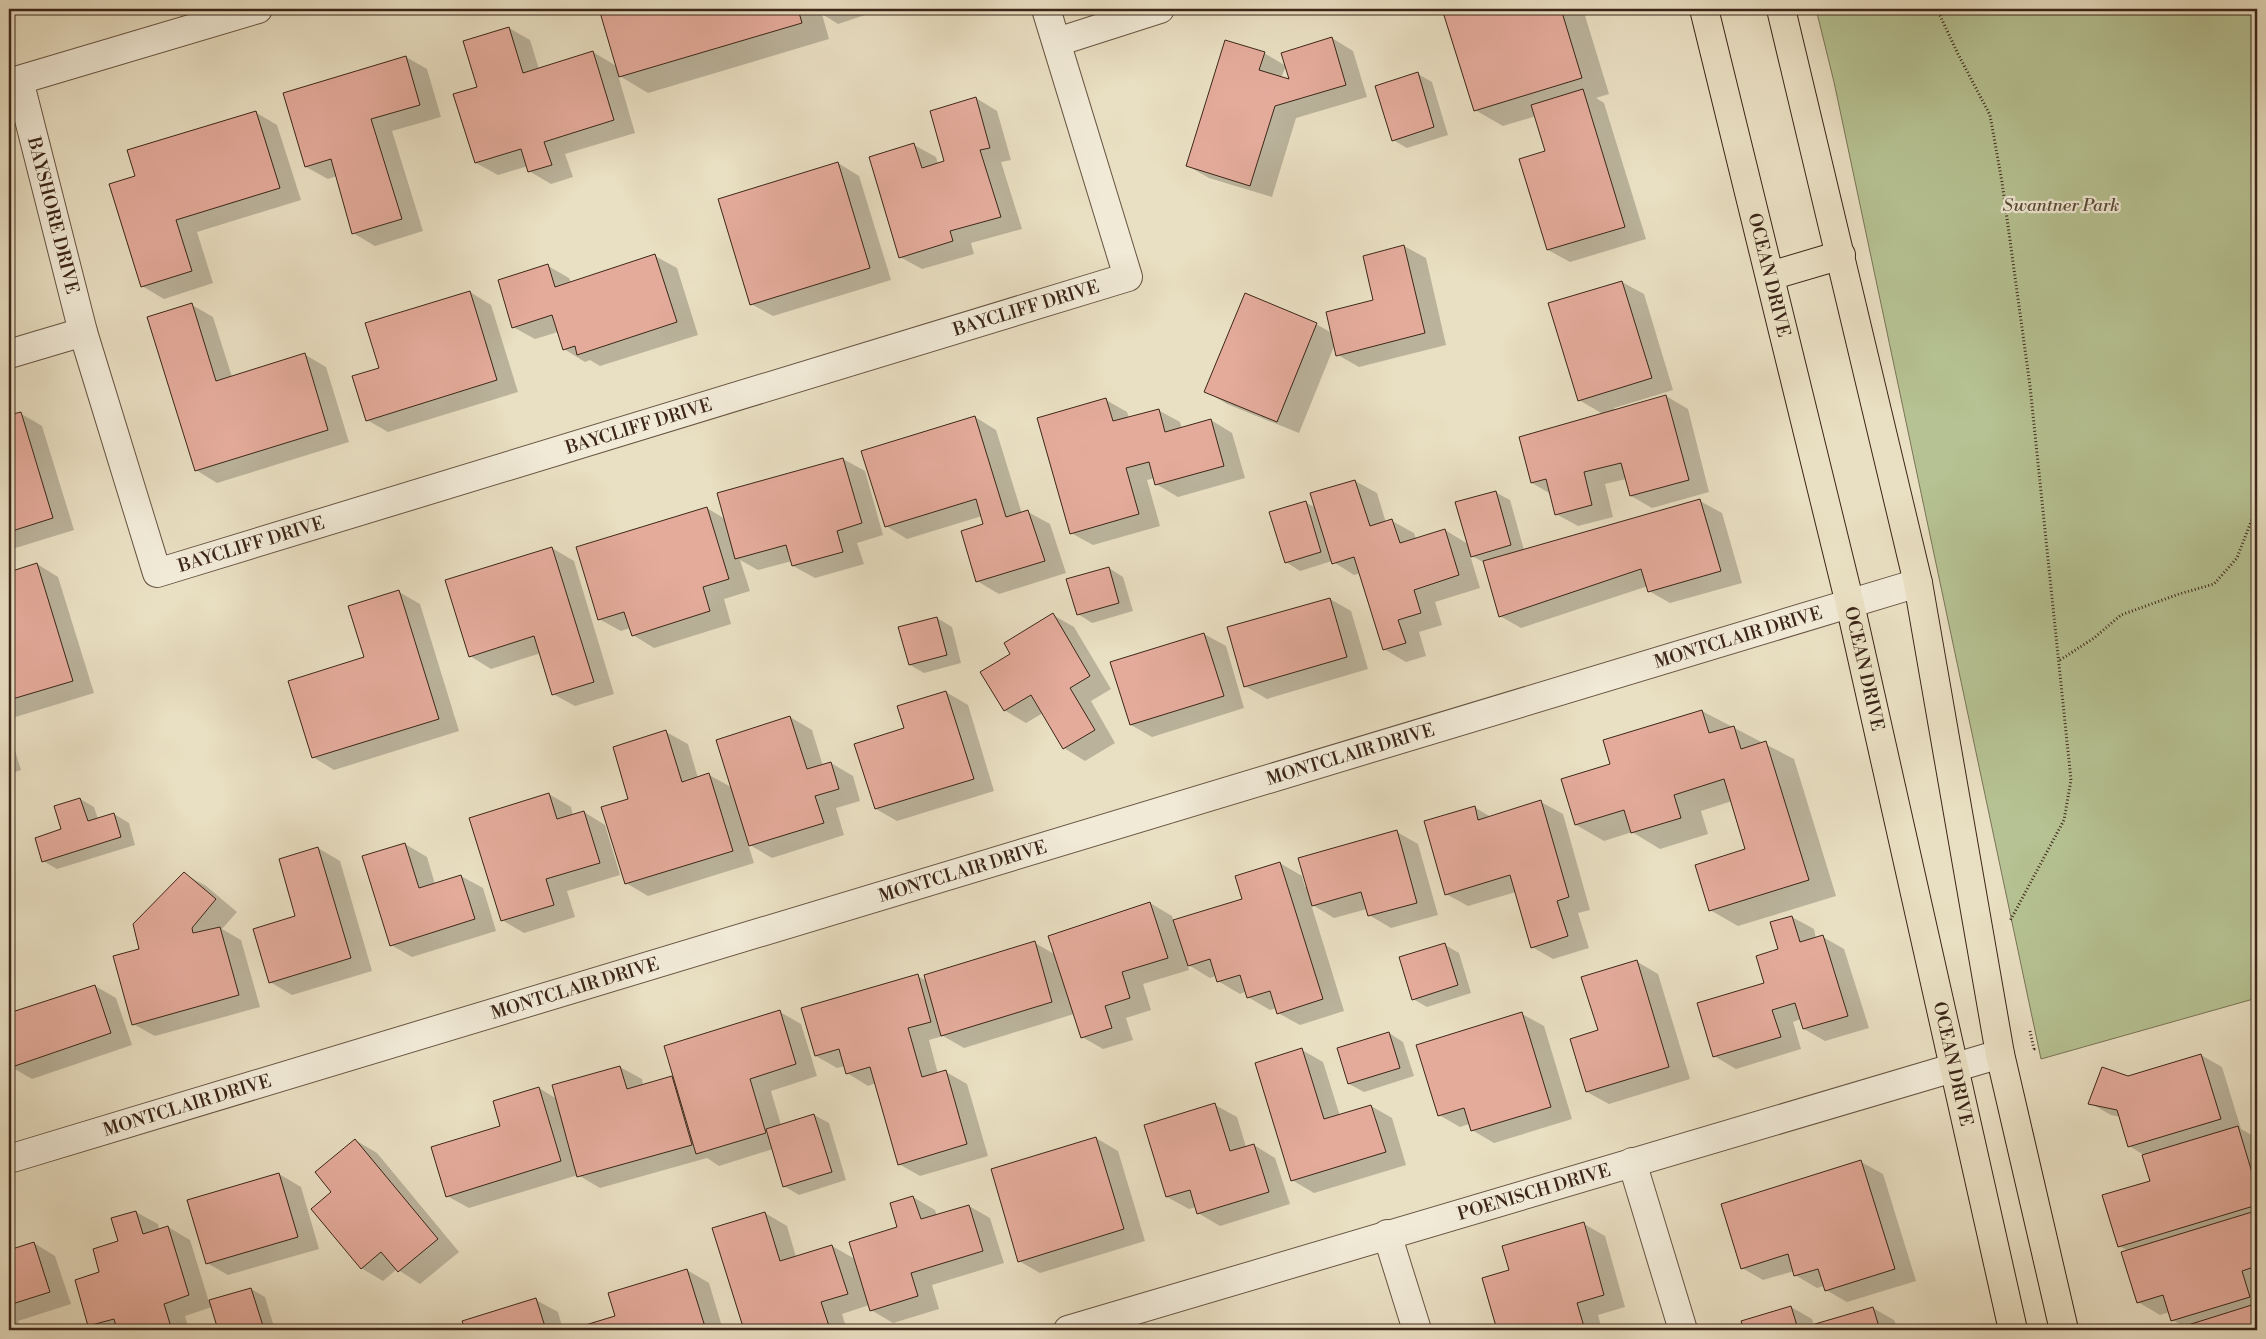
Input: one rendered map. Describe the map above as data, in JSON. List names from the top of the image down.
{
  "streets": {
    "main road": ["OCEAN DRIVE"],
    "street": [
      "BAYSHORE DRIVE",
      "BAYCLIFF DRIVE",
      "MONTCLAIR DRIVE",
      "POENISCH DRIVE"
    ]
  },
  "crossings": [
    ["BAYSHORE DRIVE", "BAYCLIFF DRIVE"],
    ["OCEAN DRIVE", "MONTCLAIR DRIVE"],
    ["OCEAN DRIVE", "POENISCH DRIVE"]
  ],
  "parks": ["Swantner Park"]
}
